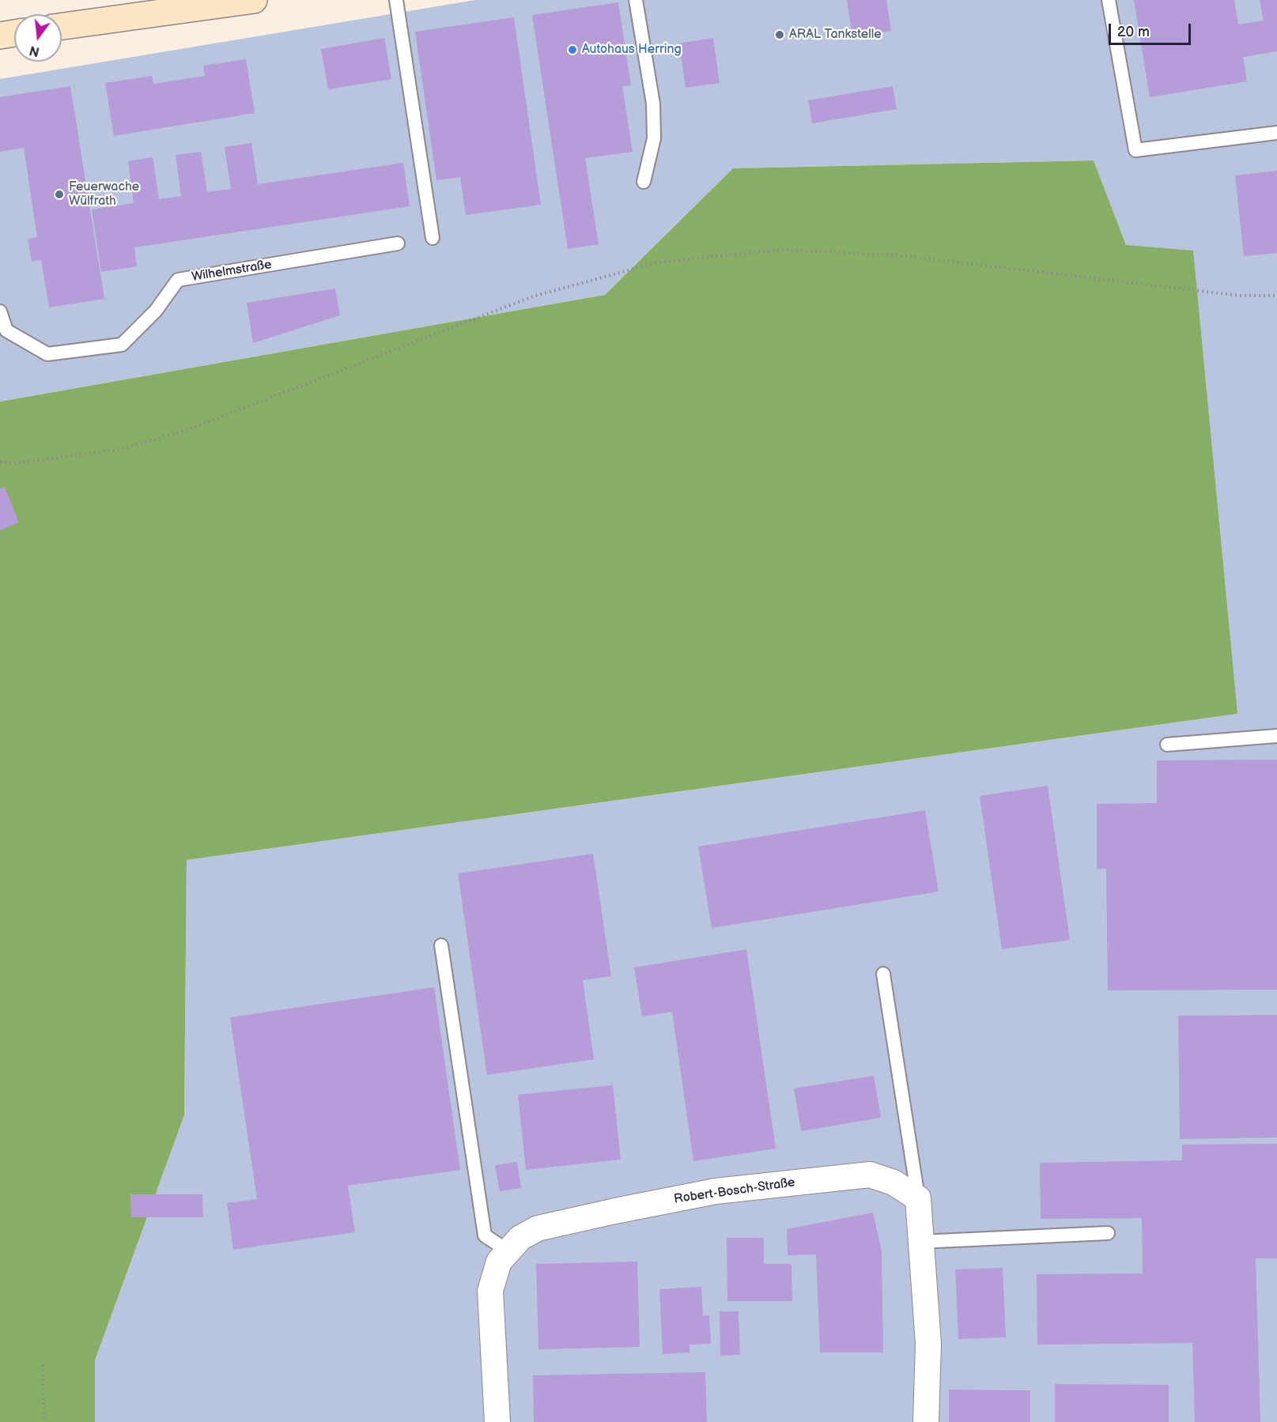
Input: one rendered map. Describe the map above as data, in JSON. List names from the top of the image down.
{
  "streets": {
    "street": ["Robert-Bosch-Straße"],
    "lane": ["Wilhelmstraße"]
  },
  "places": ["ARAL Tankstelle", "Autohaus Herring", "Feuerwache Wülfrath"],
  "scale_bar": "20 m",
  "north": "bottom"
}
